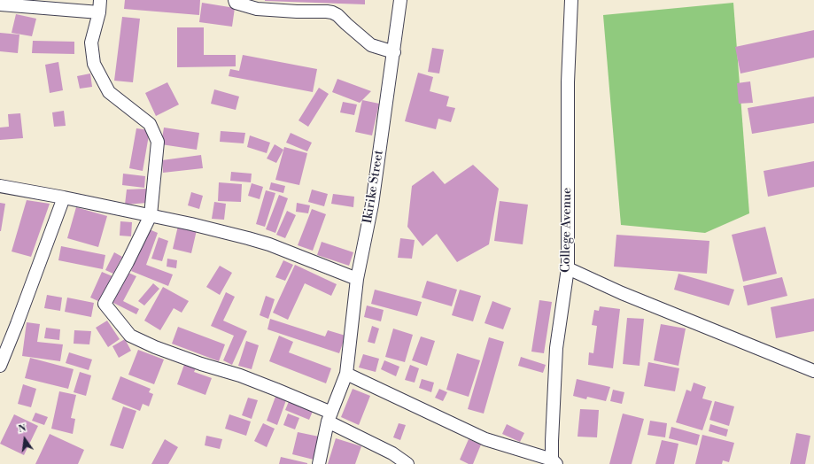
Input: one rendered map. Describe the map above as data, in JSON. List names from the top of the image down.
{
  "streets": {
    "street": ["Ikirike Street", "College Avenue"]
  },
  "north": "top"
}
